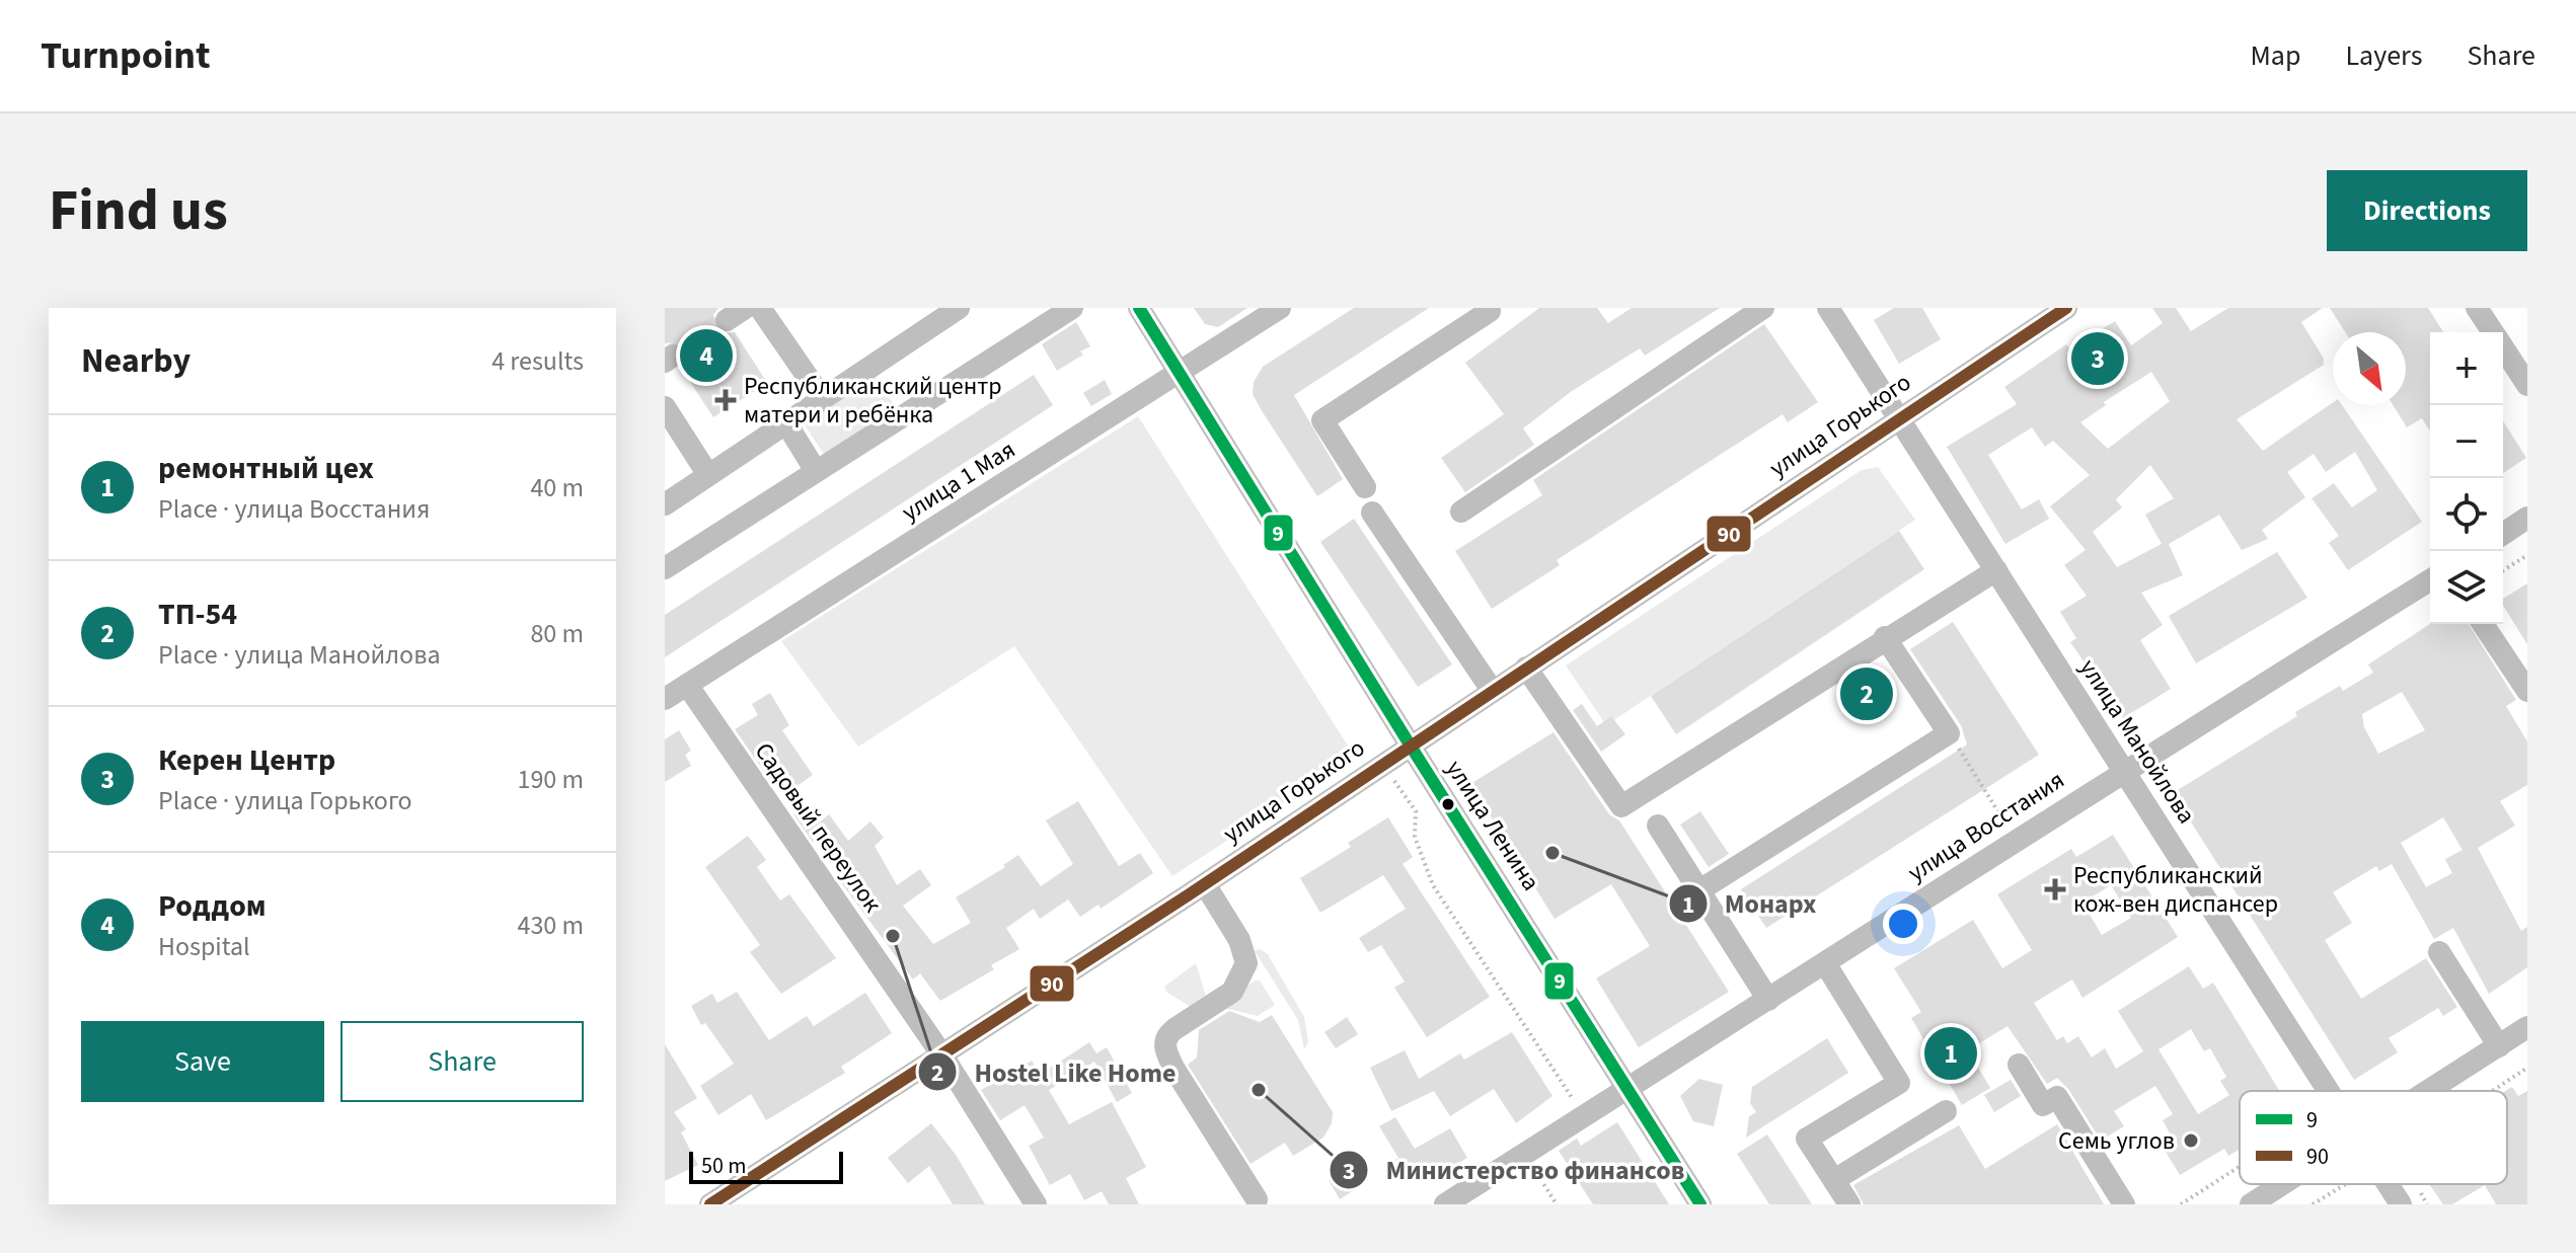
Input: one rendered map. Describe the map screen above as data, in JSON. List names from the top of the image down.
{
  "streets": {
    "street": [
      "улица Горького",
      "улица 1 Мая",
      "улица Манойлова",
      "улица Ленина",
      "улица Восстания",
      "Садовый переулок"
    ]
  },
  "crossings": [
    ["улица Горького", "улица Манойлова"],
    ["улица Горького", "улица Ленина"],
    ["улица Горького", "Садовый переулок"],
    ["улица 1 Мая", "улица Ленина"],
    ["улица 1 Мая", "Садовый переулок"],
    ["улица Манойлова", "улица Восстания"],
    ["улица Ленина", "улица Восстания"]
  ],
  "places": {
    "health": ["Республиканский центр матери и ребёнка", "Республиканский кож-вен диспансер"],
    "other": [
      "Монарх",
      "Hostel Like Home",
      "Министерство финансов",
      "Семь углов"
    ]
  },
  "lines": ["transit line 9", "transit line 90"],
  "legend": ["9", "90"],
  "scale_bar": "50 m",
  "north": "bottom right",
  "page": {
    "header": "Turnpoint",
    "nav": ["Map", "Layers", "Share"],
    "buttons": [
      "Directions",
      ["Save", "Share"]
    ],
    "title": "Find us",
    "heading": ["Nearby", "4 results"],
    "pins": [
      "4",
      "3",
      "2",
      "1"
    ],
    "map_buttons": ["+", "−"],
    "list": [
      {
        "mark": "1",
        "name": "ремонтный цех",
        "note": "Place · улица Восстания",
        "value": "40 m"
      },
      {
        "mark": "2",
        "name": "ТП-54",
        "note": "Place · улица Манойлова",
        "value": "80 m"
      },
      {
        "mark": "3",
        "name": "Керен Центр",
        "note": "Place · улица Горького",
        "value": "190 m"
      },
      {
        "mark": "4",
        "name": "Роддом",
        "note": "Hospital",
        "value": "430 m"
      }
    ],
    "scale": "50 m"
  }
}
